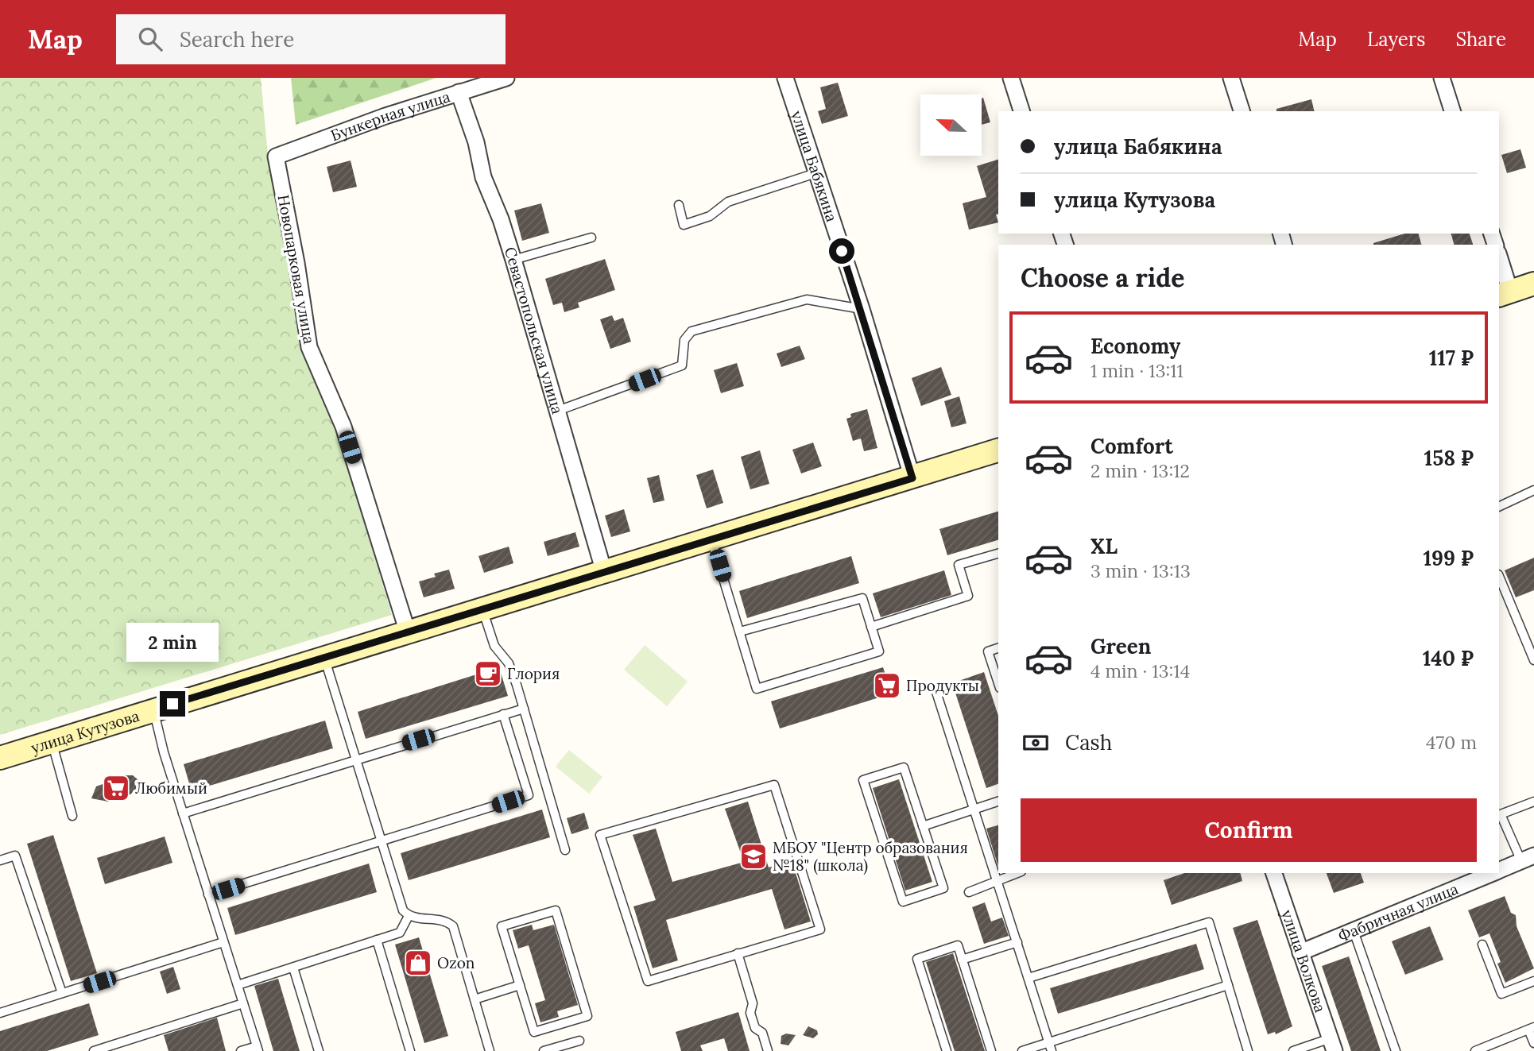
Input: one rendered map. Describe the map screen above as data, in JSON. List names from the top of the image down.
{
  "streets": {
    "main road": ["улица Кутузова"],
    "street": [
      "Бункерная улица",
      "улица Бабякина",
      "Новопарковая улица",
      "Севастопольская улица",
      "Фабричная улица",
      "улица Волкова"
    ]
  },
  "crossings": [
    ["Бункерная улица", "Новопарковая улица"],
    ["Бункерная улица", "Севастопольская улица"],
    ["улица Бабякина", "улица Кутузова"],
    ["Новопарковая улица", "улица Кутузова"],
    ["Севастопольская улица", "улица Кутузова"],
    ["Фабричная улица", "улица Волкова"]
  ],
  "places": {
    "cafe": ["Глория"],
    "supermarket": ["Продукты", "Любимый"],
    "school or university": ["МБОУ \"Центр образования №18\" (школа)"],
    "shop": ["Ozon"]
  },
  "north": "left",
  "page": {
    "header": "Map",
    "search": "Search here",
    "nav": ["Map", "Layers", "Share"],
    "banner": ["улица Бабякина", "улица Кутузова"],
    "heading": "Choose a ride",
    "list": [
      {
        "name": "Economy",
        "note": "1 min · 13:11",
        "value": "117 ₽"
      },
      {
        "name": "Comfort",
        "note": "2 min · 13:12",
        "value": "158 ₽"
      },
      {
        "name": "XL",
        "note": "3 min · 13:13",
        "value": "199 ₽"
      },
      {
        "name": "Green",
        "note": "4 min · 13:14",
        "value": "140 ₽"
      }
    ],
    "bubble": "2 min",
    "pay": ["Cash", "470 m"],
    "buttons": "Confirm"
  }
}
